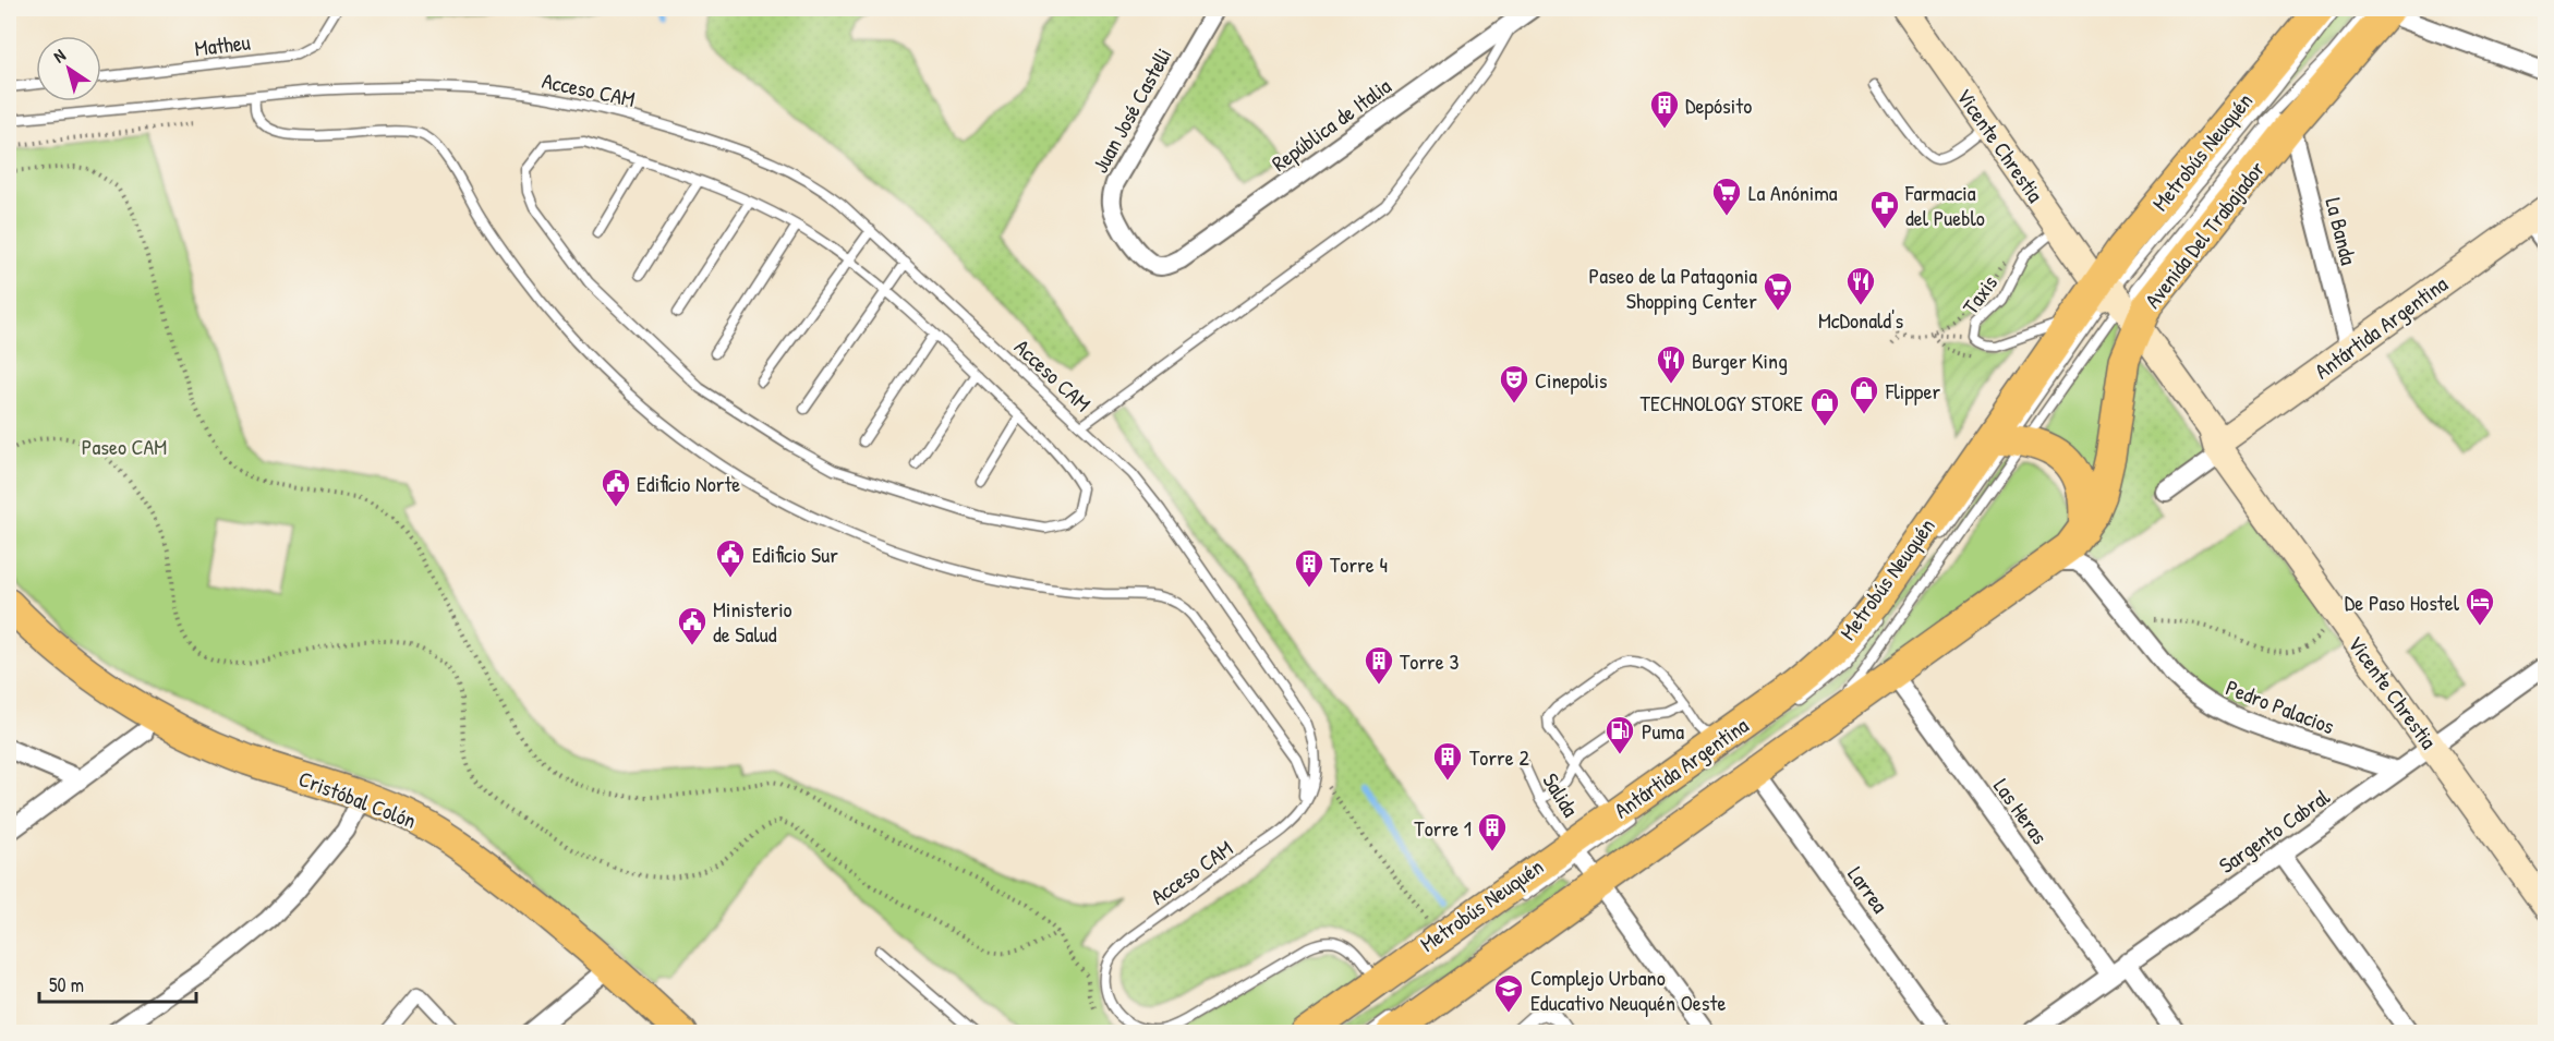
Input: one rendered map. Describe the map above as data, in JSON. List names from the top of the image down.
{
  "streets": {
    "main road": [
      "Vicente Chrestia",
      "Avenida Del Trabajador",
      "Antártida Argentina",
      "Cristóbal Colón"
    ],
    "street": [
      "Juan José Castelli",
      "República de Italia",
      "La Banda",
      "Pedro Palacios",
      "Las Heras",
      "Sargento Cabral",
      "Larrea"
    ],
    "lane": [
      "Matheu",
      "Acceso CAM",
      "Metrobús Neuquén",
      "Taxis",
      "Salida"
    ]
  },
  "crossings": [
    ["Acceso CAM", "Antártida Argentina"],
    ["Juan José Castelli", "República de Italia"],
    ["Vicente Chrestia", "Metrobús Neuquén"],
    ["Vicente Chrestia", "Avenida Del Trabajador"],
    ["Vicente Chrestia", "Taxis"],
    ["Vicente Chrestia", "Antártida Argentina"],
    ["Vicente Chrestia", "Sargento Cabral"],
    ["Metrobús Neuquén", "Avenida Del Trabajador"],
    ["Metrobús Neuquén", "Antártida Argentina"],
    ["Metrobús Neuquén", "Salida"],
    ["La Banda", "Avenida Del Trabajador"],
    ["La Banda", "Antártida Argentina"],
    ["Avenida Del Trabajador", "Taxis"],
    ["Avenida Del Trabajador", "Antártida Argentina"],
    ["Avenida Del Trabajador", "Pedro Palacios"],
    ["Antártida Argentina", "Salida"],
    ["Pedro Palacios", "Sargento Cabral"],
    ["Las Heras", "Sargento Cabral"]
  ],
  "parks": ["Paseo CAM"],
  "places": {
    "building": [
      "Depósito",
      "Torre 4",
      "Torre 3",
      "Torre 2",
      "Torre 1"
    ],
    "supermarket": ["La Anónima", "Paseo de la Patagonia Shopping Center"],
    "pharmacy": ["Farmacia del Pueblo"],
    "restaurant": ["McDonald's", "Burger King"],
    "theatre": ["Cinepolis"],
    "shop": ["Flipper", "TECHNOLOGY STORE"],
    "public building": ["Edificio Norte", "Edificio Sur", "Ministerio de Salud"],
    "hotel": ["De Paso Hostel"],
    "fuel station": ["Puma"],
    "school or university": ["Complejo Urbano Educativo Neuquén Oeste"]
  },
  "scale_bar": "50 m",
  "north": "top left"
}
